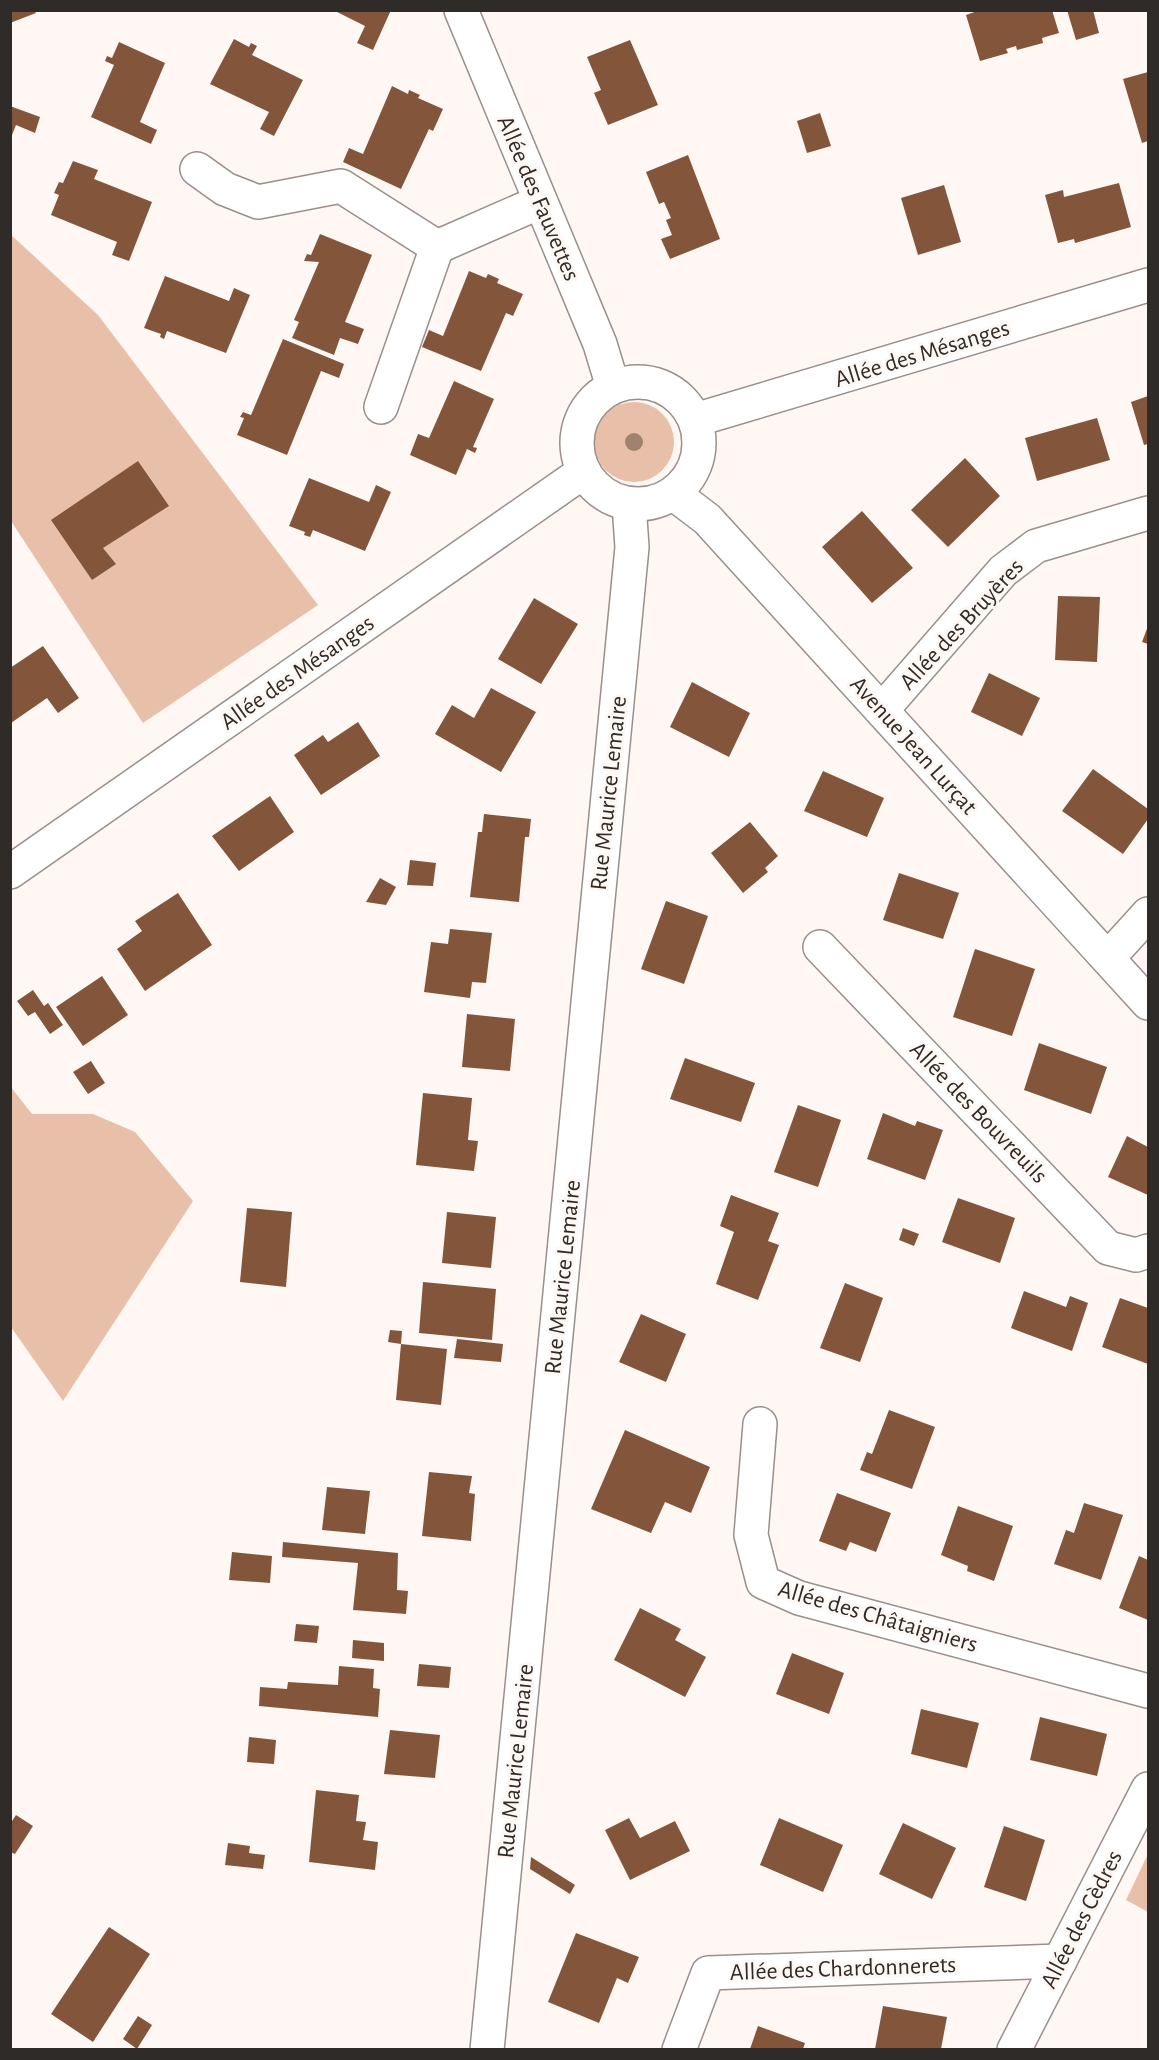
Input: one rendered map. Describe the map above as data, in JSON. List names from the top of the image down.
{
  "streets": {
    "street": [
      "Allée des Fauvettes",
      "Allée des Mésanges",
      "Allée des Bruyères",
      "Avenue Jean Lurçat",
      "Rue Maurice Lemaire",
      "Allée des Bouvreuils",
      "Allée des Châtaigniers",
      "Allée des Cèdres",
      "Allée des Chardonnerets"
    ]
  },
  "crossings": [
    ["Allée des Fauvettes", "Allée des Mésanges"],
    ["Allée des Fauvettes", "Avenue Jean Lurçat"],
    ["Allée des Fauvettes", "Rue Maurice Lemaire"],
    ["Allée des Mésanges", "Avenue Jean Lurçat"],
    ["Allée des Mésanges", "Rue Maurice Lemaire"],
    ["Allée des Bruyères", "Avenue Jean Lurçat"],
    ["Avenue Jean Lurçat", "Rue Maurice Lemaire"],
    ["Allée des Cèdres", "Allée des Chardonnerets"]
  ]
}
